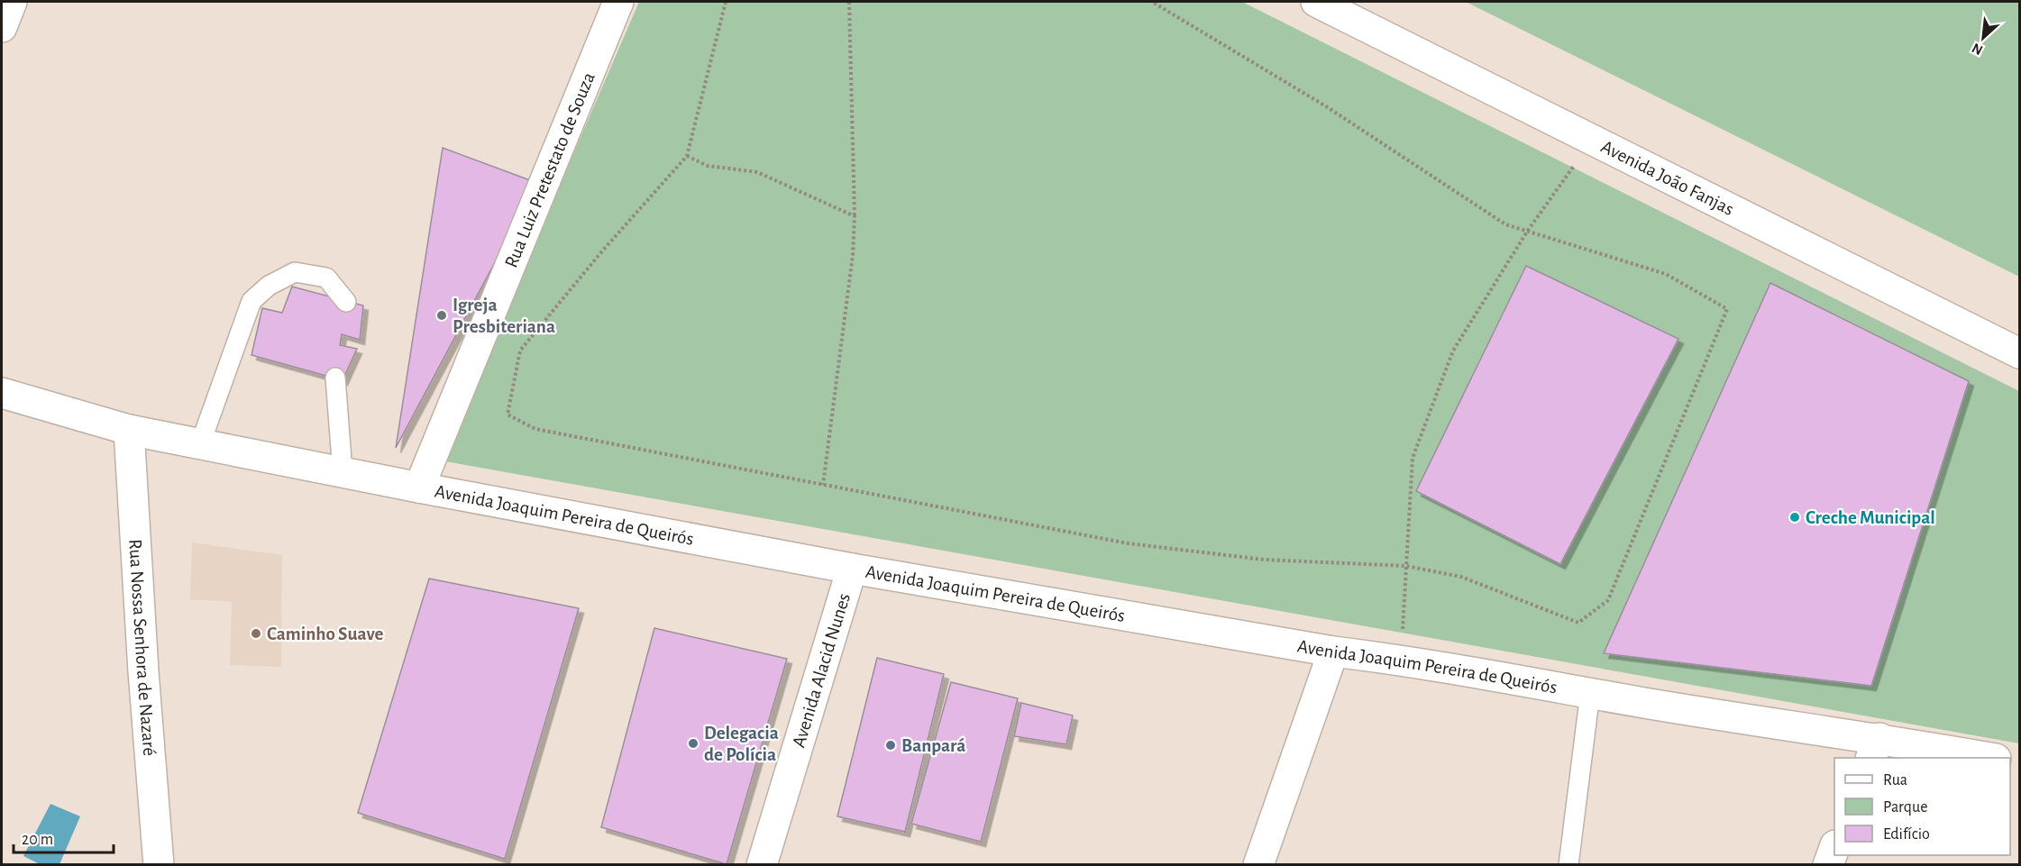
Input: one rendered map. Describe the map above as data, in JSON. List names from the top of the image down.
{
  "streets": {
    "street": [
      "Rua Luiz Pretestato de Souza",
      "Avenida João Fanjas",
      "Avenida Joaquim Pereira de Queirós",
      "Rua Nossa Senhora de Nazaré",
      "Avenida Alacid Nunes"
    ]
  },
  "crossings": [
    ["Rua Luiz Pretestato de Souza", "Avenida Joaquim Pereira de Queirós"],
    ["Avenida Joaquim Pereira de Queirós", "Rua Nossa Senhora de Nazaré"],
    ["Avenida Joaquim Pereira de Queirós", "Avenida Alacid Nunes"]
  ],
  "places": [
    "Igreja Presbiteriana",
    "Creche Municipal",
    "Caminho Suave",
    "Delegacia de Polícia",
    "Banpará"
  ],
  "legend": ["Rua", "Parque", "Edifício"],
  "scale_bar": "20 m",
  "north": "bottom left"
}
